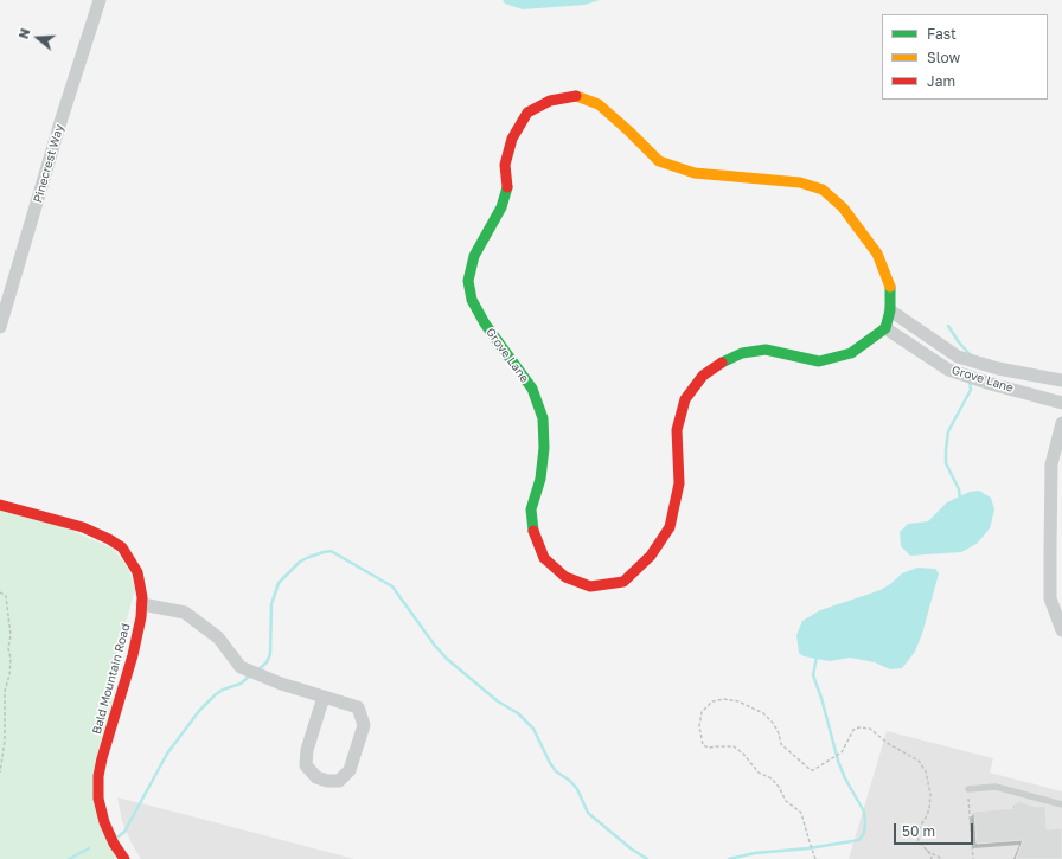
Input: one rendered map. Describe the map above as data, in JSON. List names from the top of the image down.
{
  "streets": {
    "street": ["Pinecrest Way", "Grove Lane", "Bald Mountain Road"]
  },
  "legend": ["Fast", "Slow", "Jam"],
  "scale_bar": "50 m",
  "north": "left"
}
